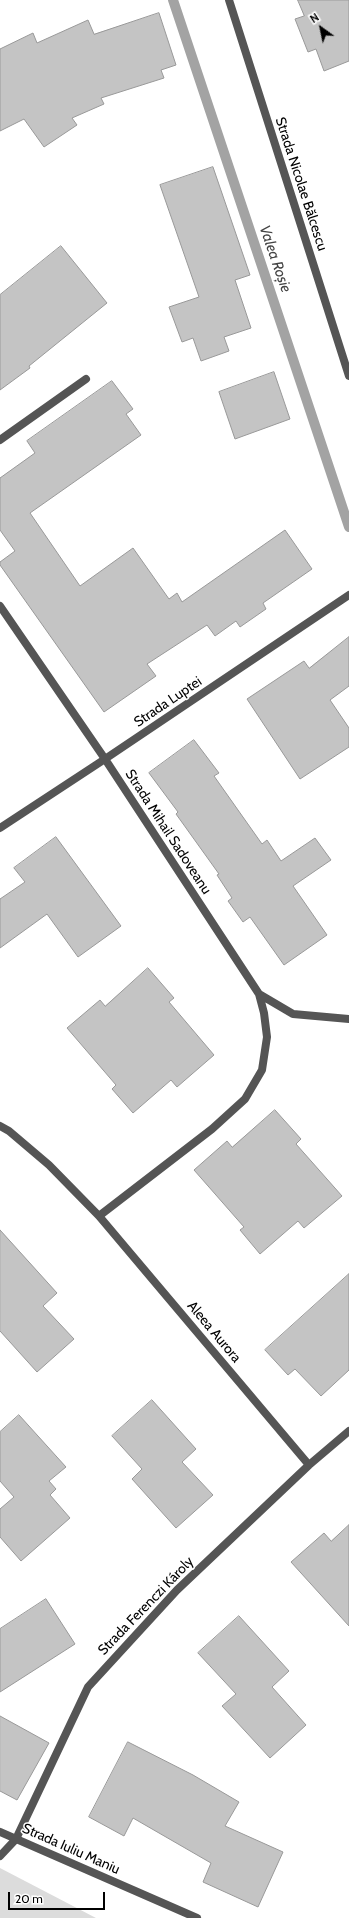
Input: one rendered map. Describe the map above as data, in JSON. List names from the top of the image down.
{
  "streets": {
    "street": [
      "Strada Nicolae Bălcescu",
      "Strada Luptei",
      "Strada Mihail Sadoveanu",
      "Aleea Aurora",
      "Strada Ferenczi Károly",
      "Strada Iuliu Maniu"
    ]
  },
  "crossings": [
    ["Strada Luptei", "Strada Mihail Sadoveanu"],
    ["Aleea Aurora", "Strada Ferenczi Károly"],
    ["Strada Ferenczi Károly", "Strada Iuliu Maniu"]
  ],
  "water": ["Valea Roșie"],
  "scale_bar": "20 m",
  "north": "top left"
}
